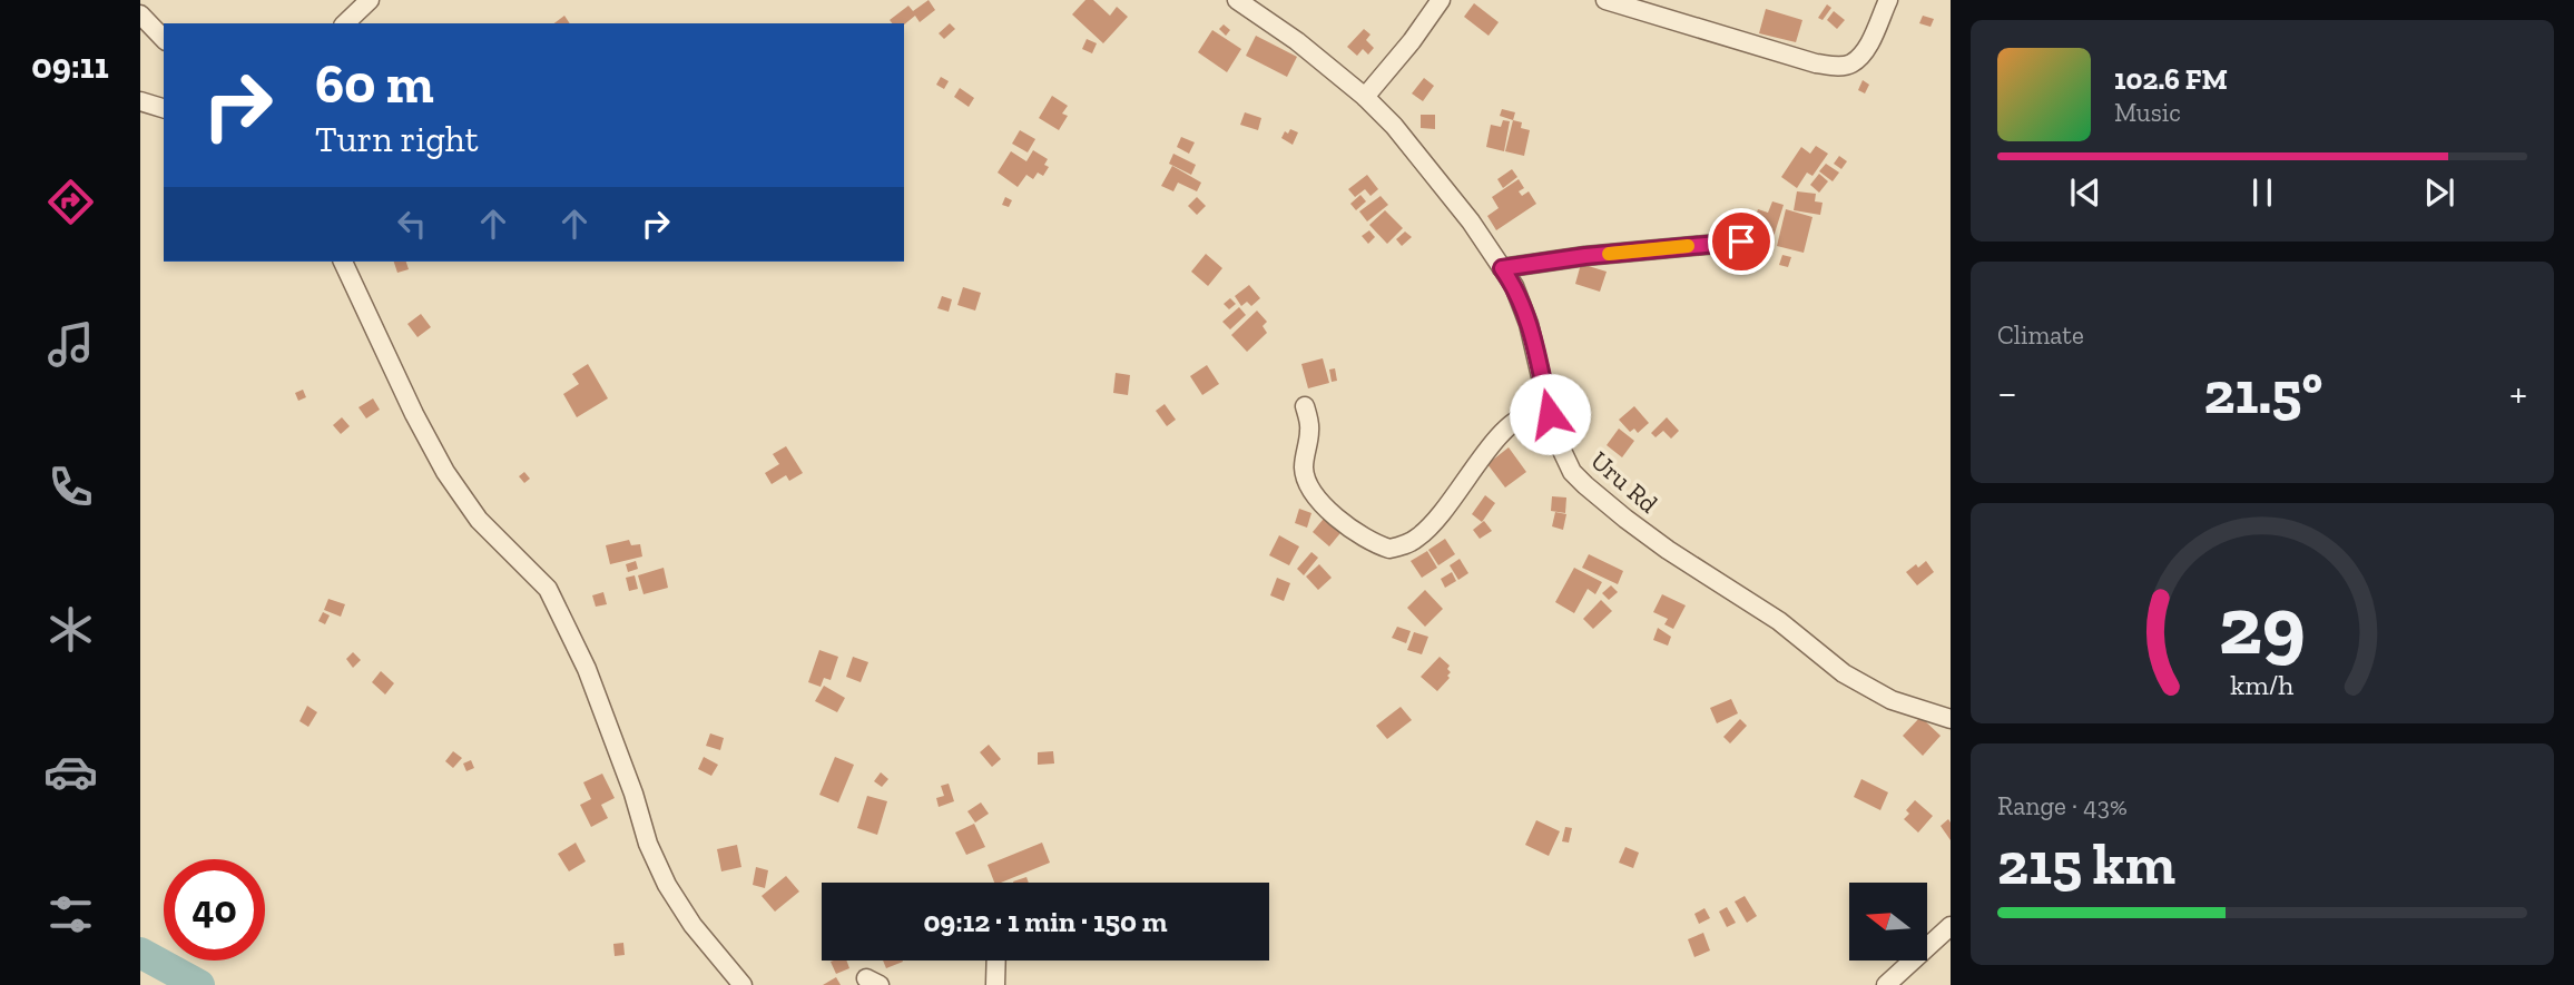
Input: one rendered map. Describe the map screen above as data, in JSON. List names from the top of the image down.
{
  "streets": {
    "street": ["Uru Rd"]
  },
  "north": "left",
  "page": {
    "tabs": "09:11",
    "turn": ["60 m", "Turn right"],
    "song": ["102.6 FM", "Music"],
    "tile": [
      "Climate",
      ["Range · 43%", "215 km"]
    ],
    "heat": ["−", "21.5°", "+"],
    "limit": "40",
    "trip": "09:12 · 1 min · 150 m",
    "gauge": ["29", "km/h"]
  }
}
